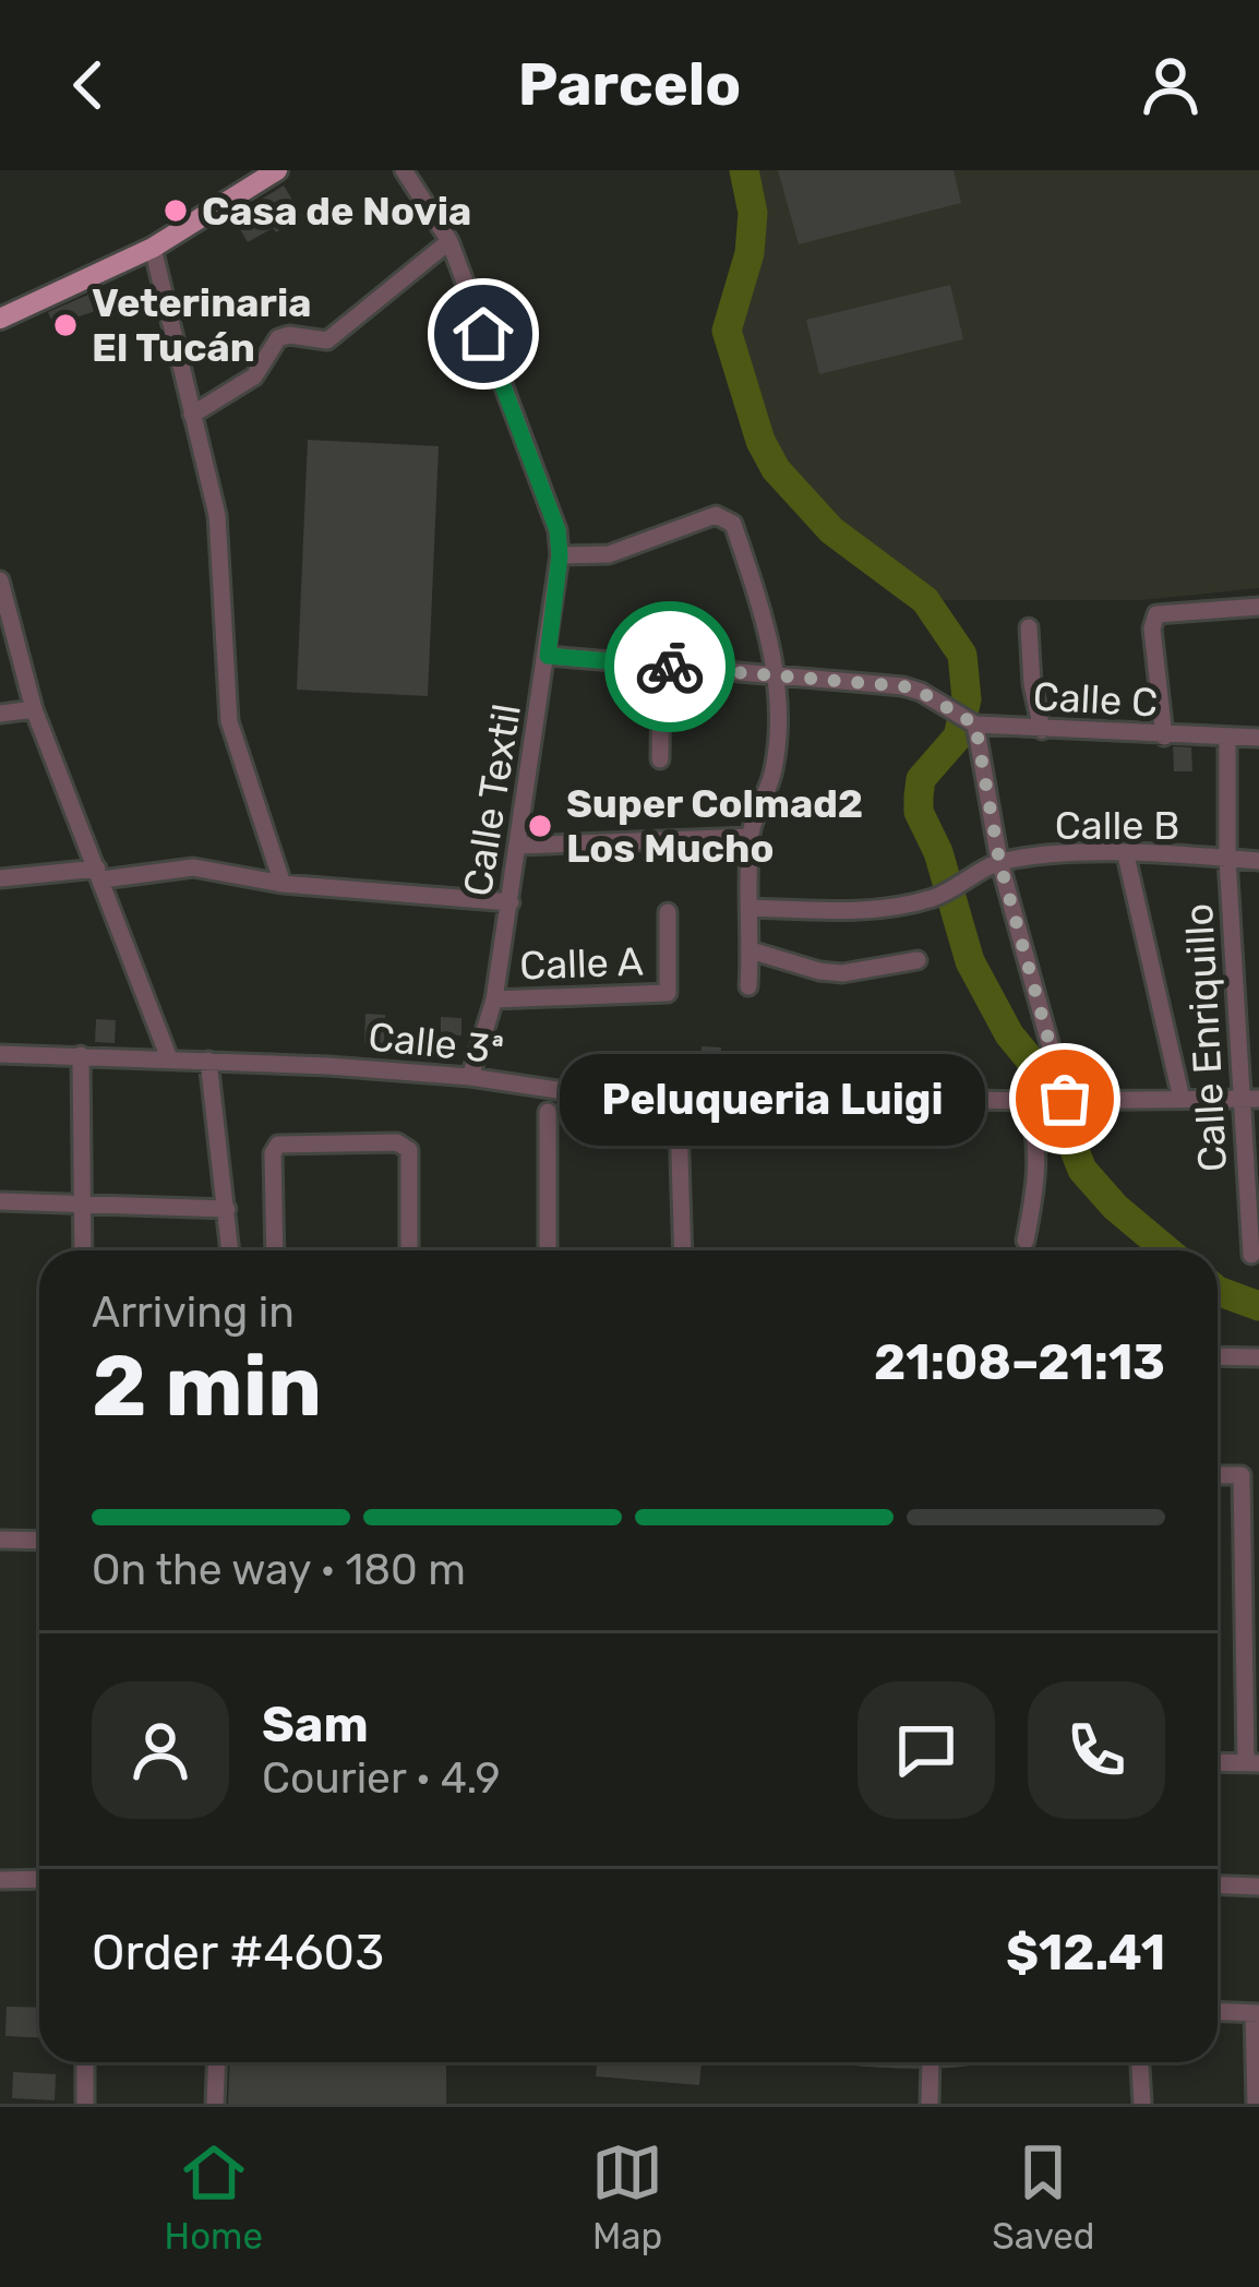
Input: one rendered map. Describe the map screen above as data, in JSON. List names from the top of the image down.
{
  "streets": {
    "street": [
      "Calle C",
      "Calle Textil",
      "Calle B",
      "Calle A",
      "Calle Enriquillo",
      "Calle 3ª"
    ]
  },
  "crossings": [
    ["Calle C", "Calle Textil"],
    ["Calle C", "Calle Enriquillo"],
    ["Calle Textil", "Calle A"],
    ["Calle Textil", "Calle 3ª"],
    ["Calle B", "Calle Enriquillo"],
    ["Calle Enriquillo", "Calle 3ª"]
  ],
  "places": [
    "Casa de Novia",
    "Veterinaria El Tucán",
    "Super Colmad2 Los Mucho",
    "Peluqueria Luigi"
  ],
  "page": {
    "header": "Parcelo",
    "bubble": "Peluqueria Luigi",
    "heading": ["2 min", "Arriving in", "21:08–21:13"],
    "panel": [
      "Sam",
      "Courier · 4.9",
      "Order #4603",
      "$12.41"
    ],
    "bar": "On the way · 180 m",
    "tabs": ["Home", "Map", "Saved"]
  }
}
